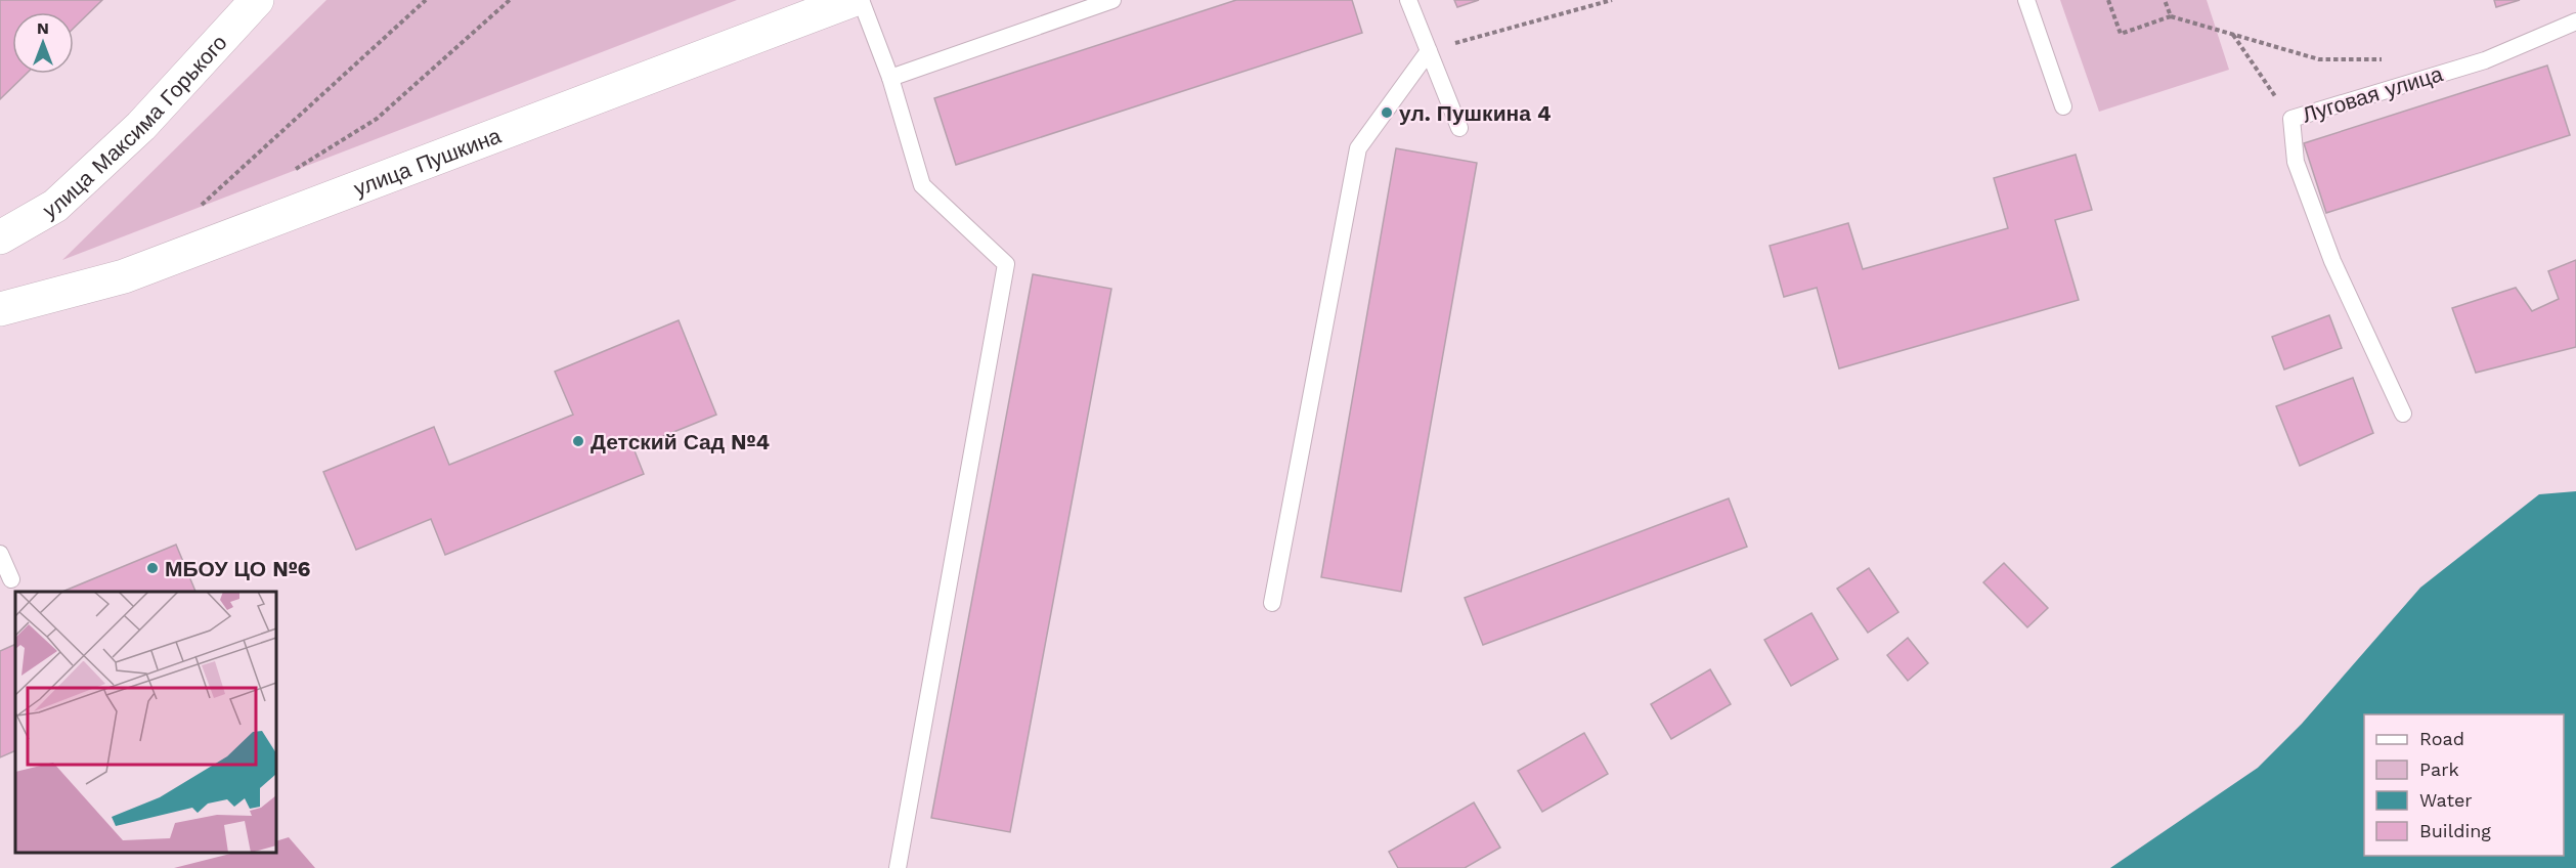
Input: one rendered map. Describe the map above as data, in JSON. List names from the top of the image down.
{
  "streets": {
    "street": ["улица Максима Горького", "улица Пушкина"],
    "lane": ["Луговая улица"]
  },
  "places": ["ул. Пушкина 4", "Детский Сад №4", "МБОУ ЦО №6"],
  "legend": [
    "Road",
    "Park",
    "Water",
    "Building"
  ],
  "north": "top"
}
